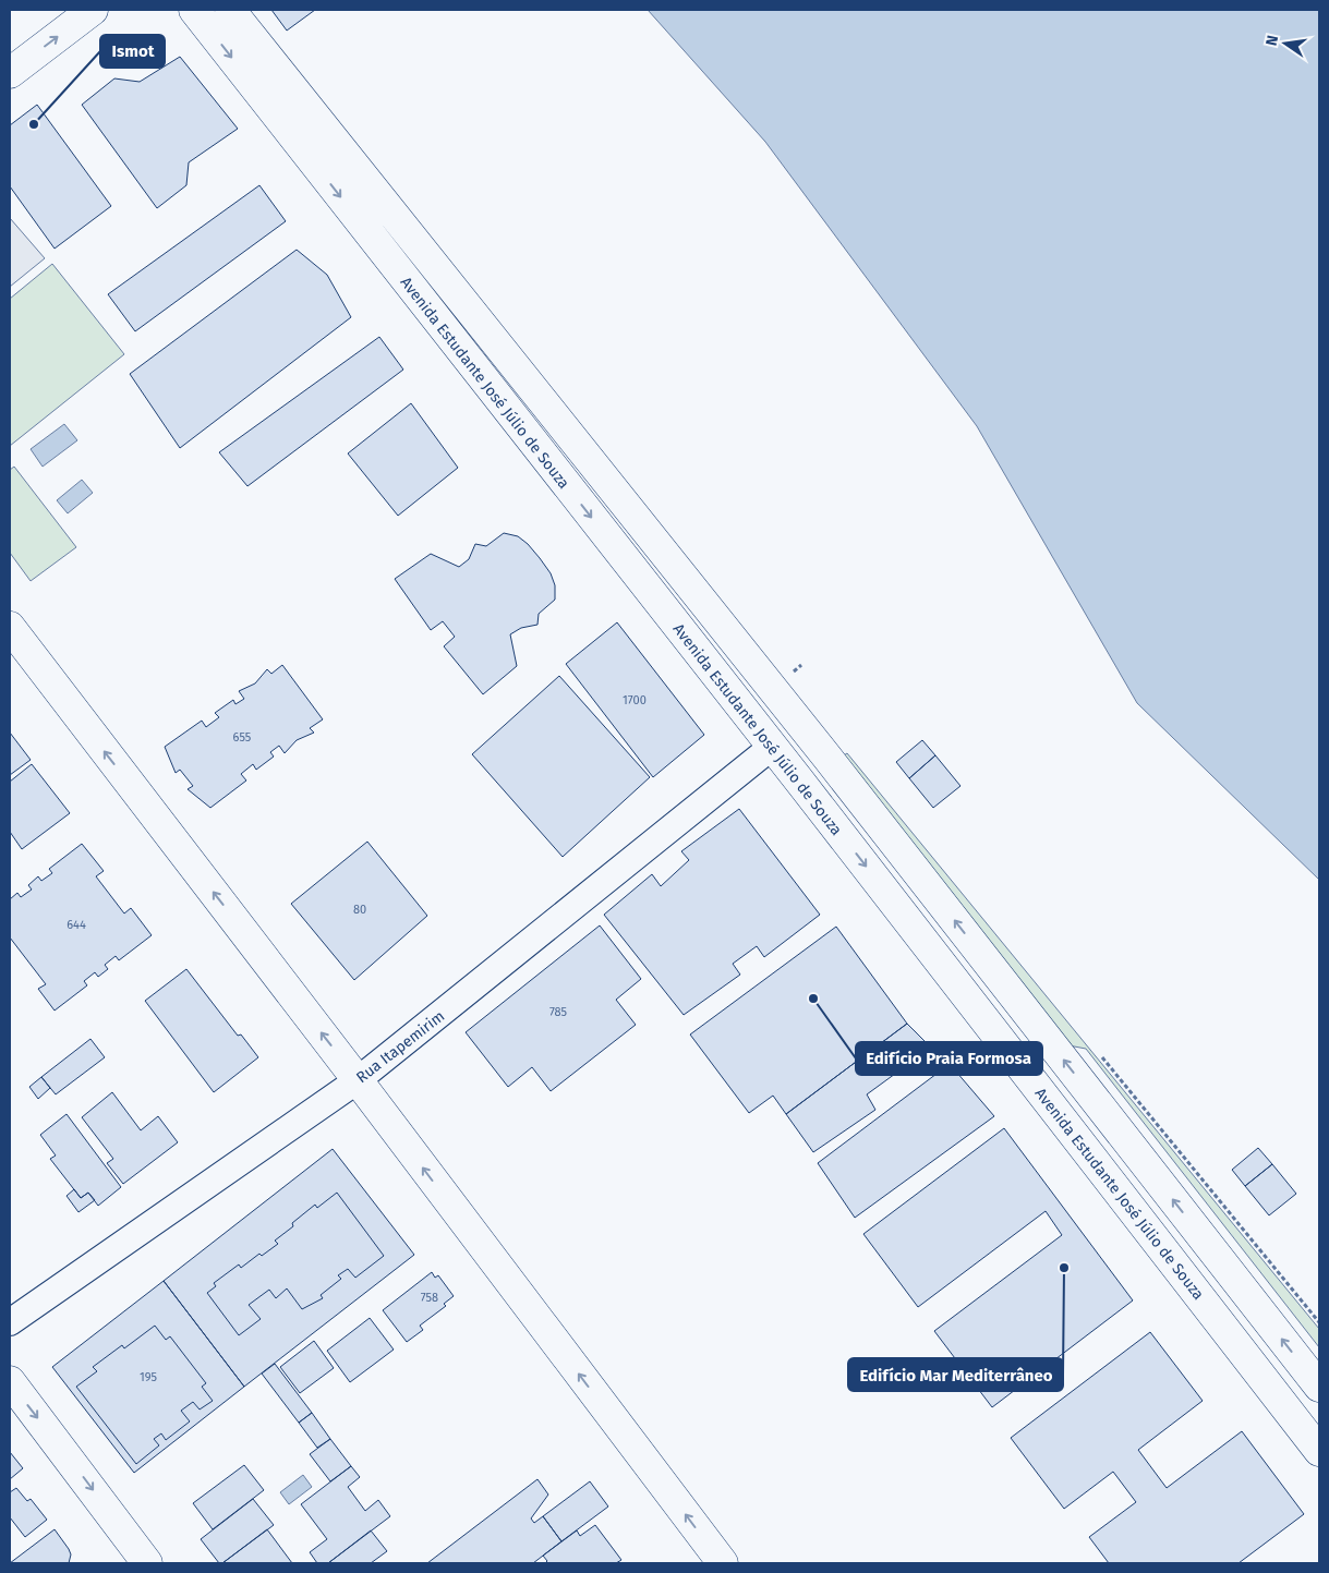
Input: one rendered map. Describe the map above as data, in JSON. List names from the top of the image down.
{
  "streets": {
    "street": ["Avenida Estudante José Júlio de Souza", "Rua Itapemirim"]
  },
  "crossings": [
    ["Avenida Estudante José Júlio de Souza", "Rua Itapemirim"]
  ],
  "places": ["Ismot", "Edifício Praia Formosa", "Edifício Mar Mediterrâneo"],
  "house_numbers": [
    "1700",
    "655",
    "80",
    "644",
    "785",
    "758",
    "195"
  ],
  "north": "left"
}
